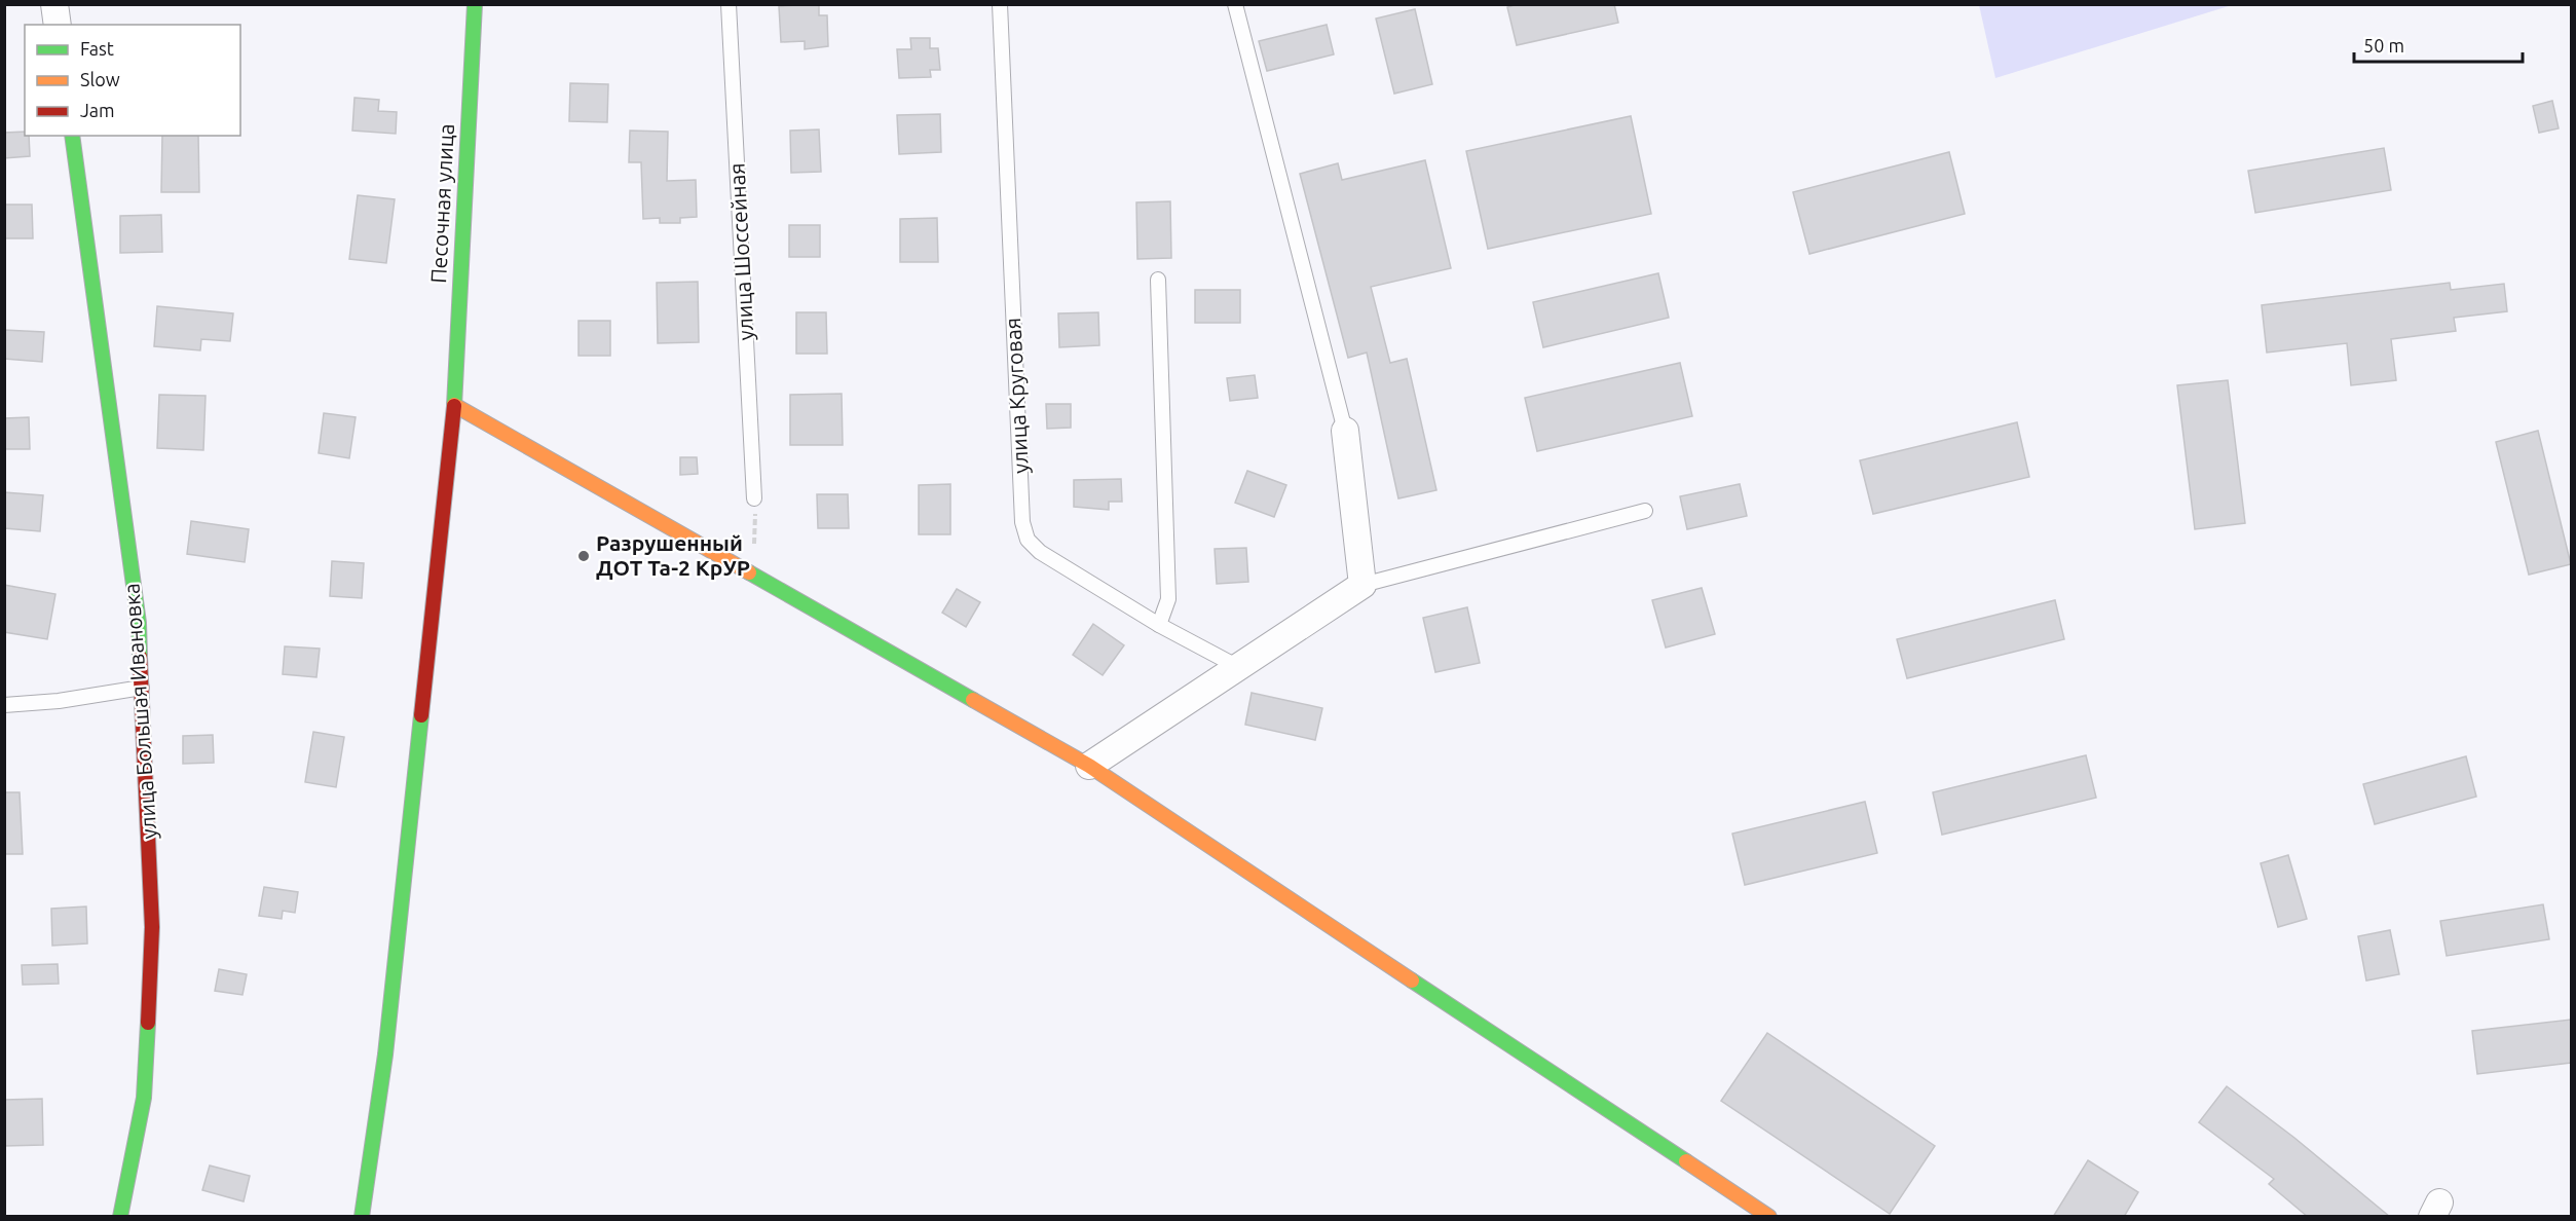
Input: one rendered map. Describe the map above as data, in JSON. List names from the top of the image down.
{
  "streets": {
    "street": ["Песочная улица", "улица Большая Ивановка"],
    "lane": ["улица Шоссейная", "улица Круговая"]
  },
  "places": ["Разрушенный ДОТ Та-2 КрУР"],
  "legend": ["Fast", "Slow", "Jam"],
  "scale_bar": "50 m"
}
